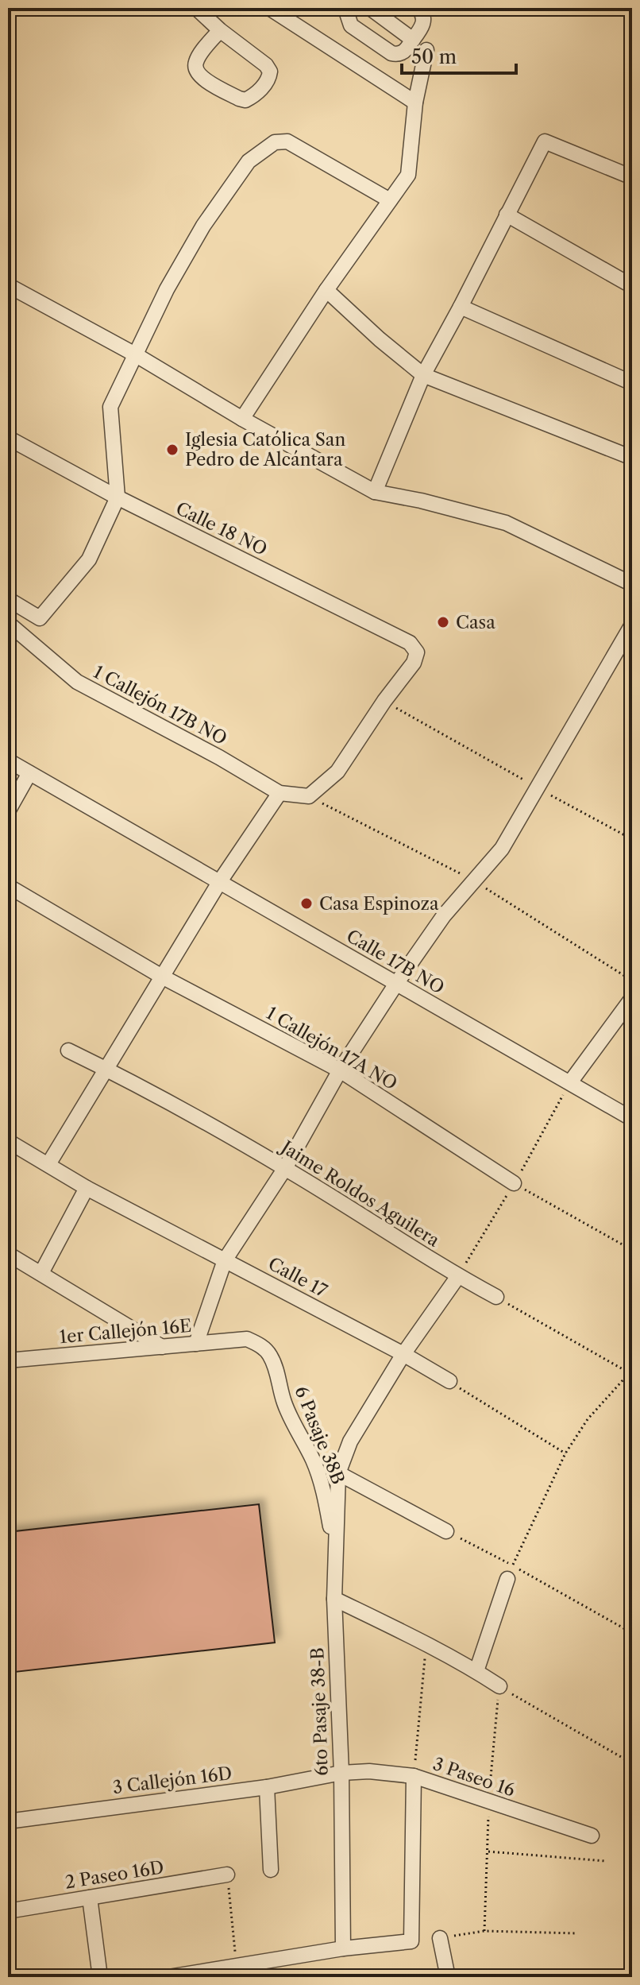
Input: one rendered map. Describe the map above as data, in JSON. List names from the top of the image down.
{
  "streets": {
    "street": [
      "Calle 18 NO",
      "1 Callejón 17B NO",
      "Calle 17B NO",
      "1 Callejón 17A NO",
      "Jaime Roldos Aguilera",
      "Calle 17",
      "1er Callejón 16E",
      "6 Pasaje 38B",
      "6to Pasaje 38-B",
      "3 Paseo 16",
      "3 Callejón 16D",
      "2 Paseo 16D"
    ]
  },
  "crossings": [
    ["Calle 18 NO", "1 Callejón 17B NO"],
    ["Jaime Roldos Aguilera", "6to Pasaje 38-B"],
    ["Calle 17", "6to Pasaje 38-B"],
    ["1er Callejón 16E", "6 Pasaje 38B"],
    ["6 Pasaje 38B", "6to Pasaje 38-B"],
    ["6to Pasaje 38-B", "3 Paseo 16"],
    ["6to Pasaje 38-B", "3 Callejón 16D"],
    ["3 Paseo 16", "3 Callejón 16D"]
  ],
  "places": ["Iglesia Católica San Pedro de Alcántara", "Casa", "Casa Espinoza"],
  "scale_bar": "50 m"
}
